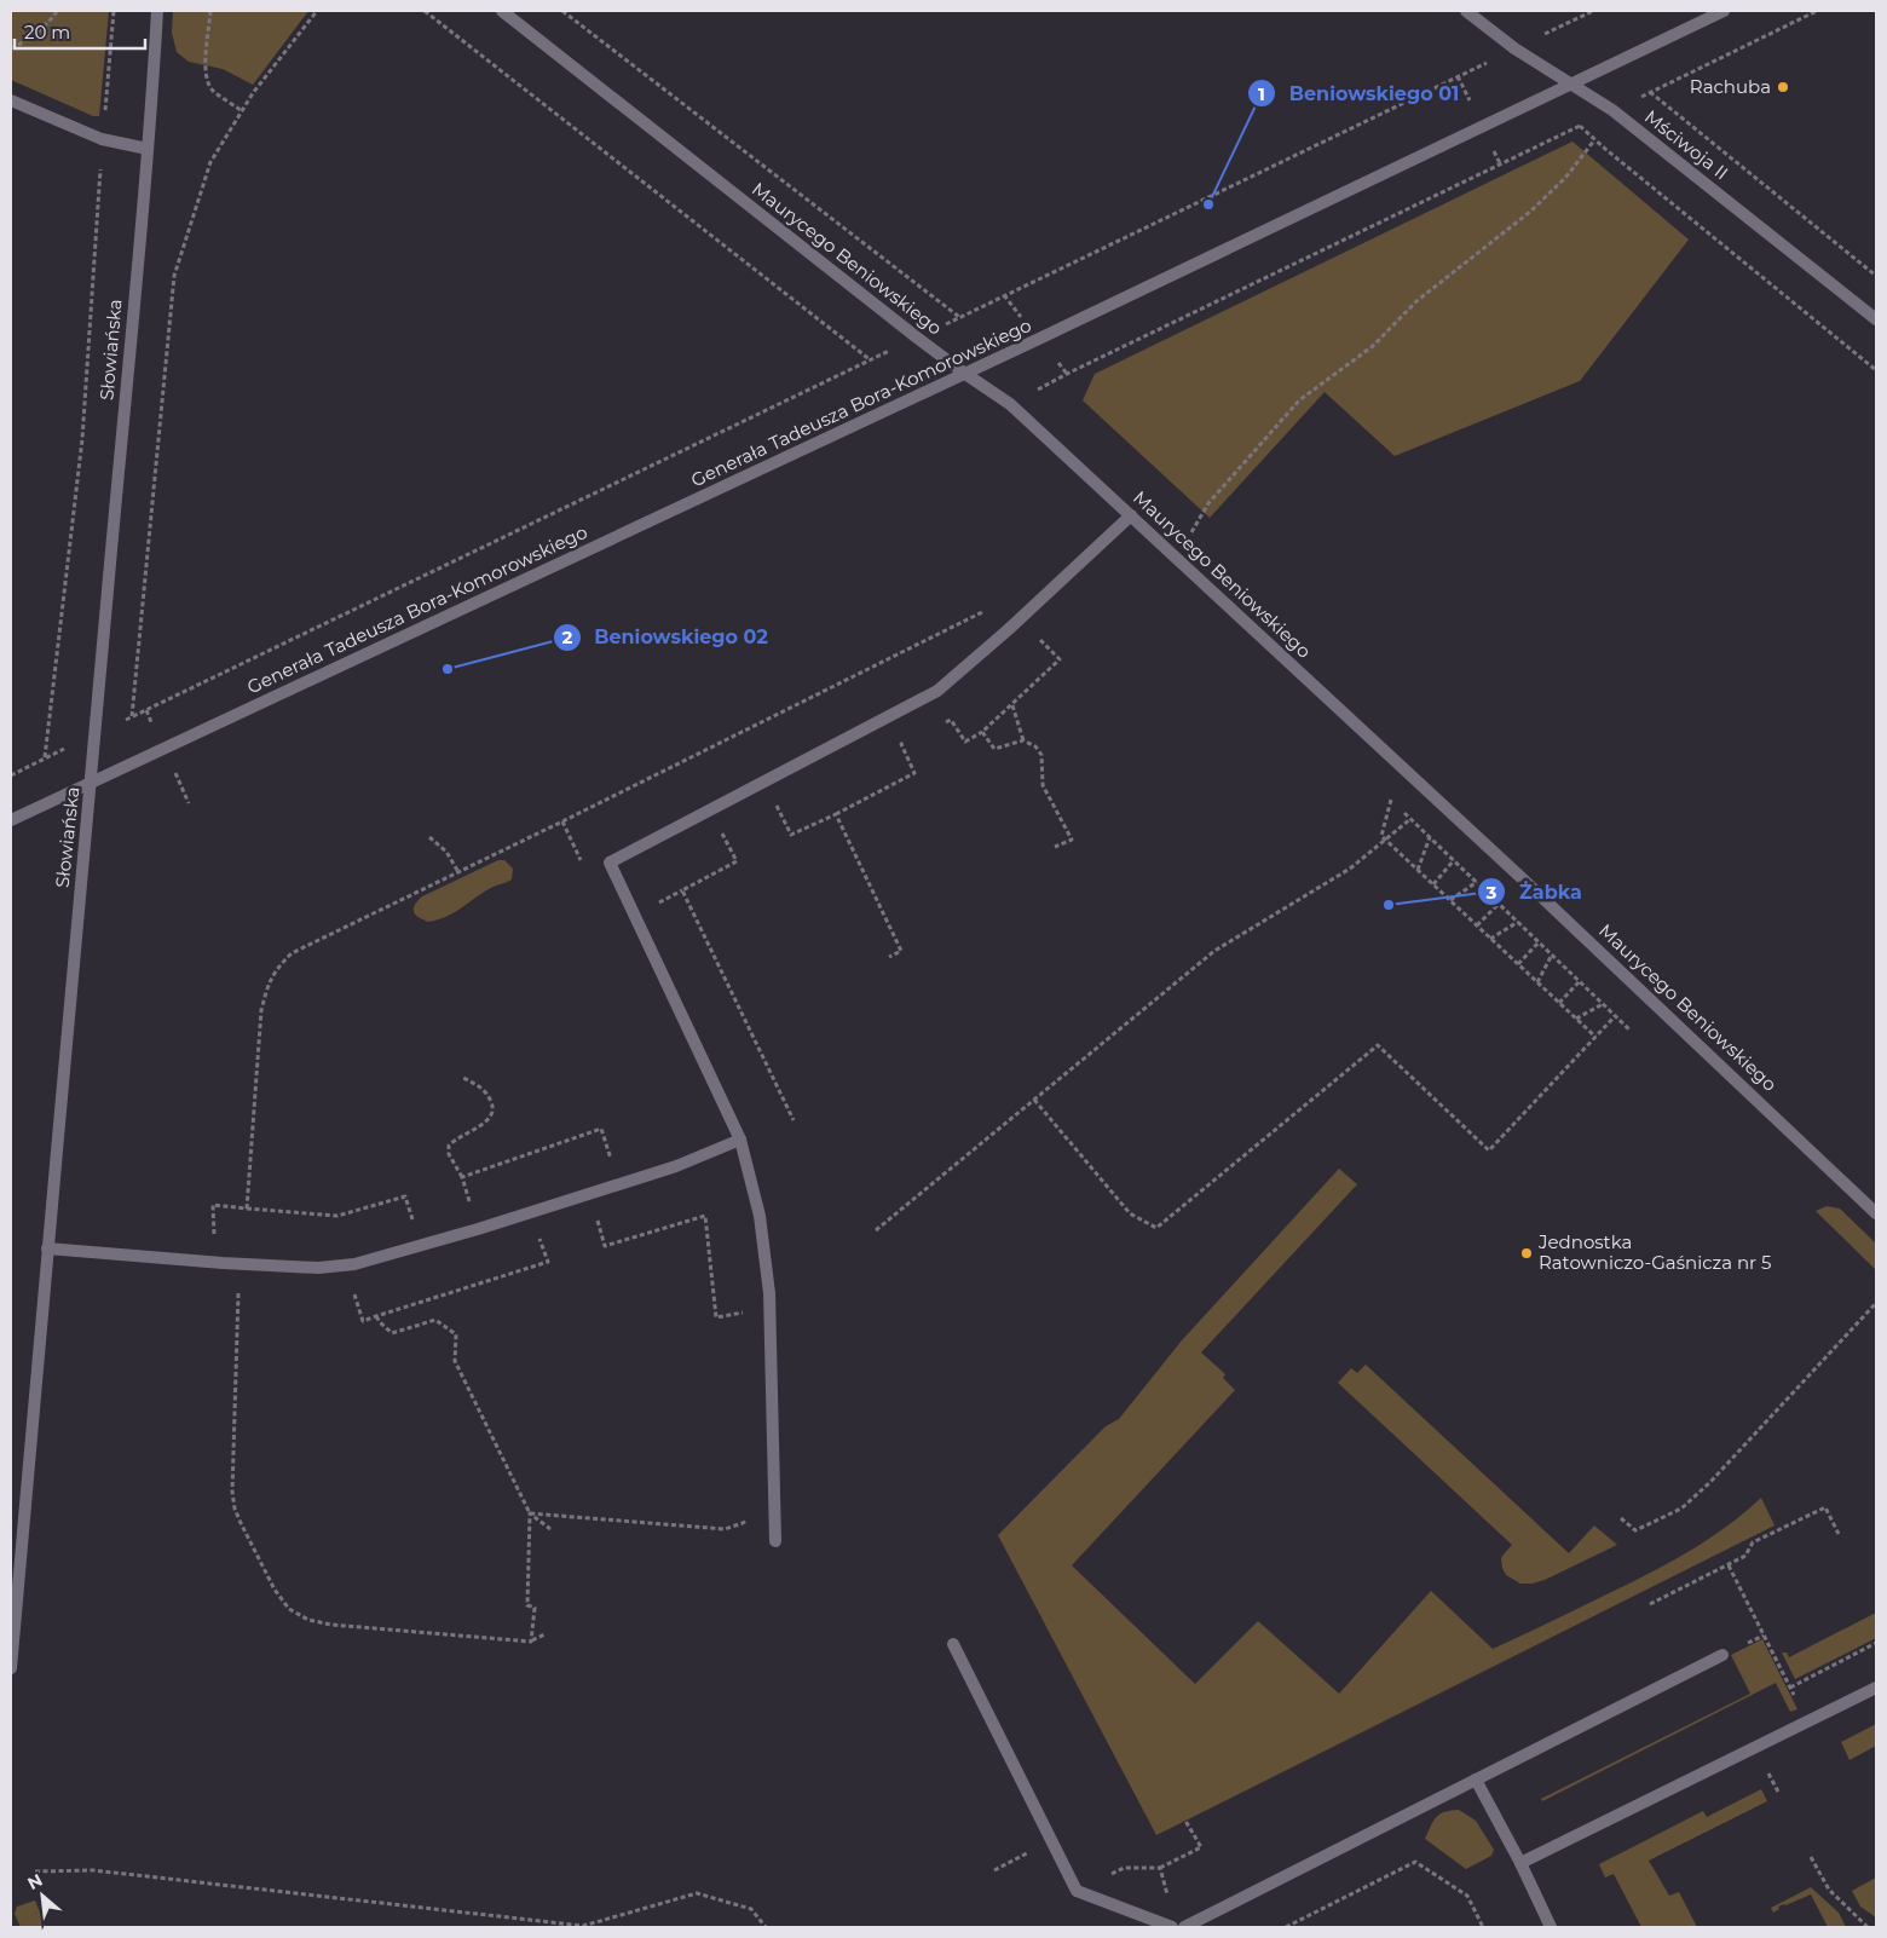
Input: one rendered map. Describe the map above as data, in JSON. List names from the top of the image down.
{
  "streets": {
    "street": [
      "Mściwoja II",
      "Maurycego Beniowskiego",
      "Słowiańska",
      "Generała Tadeusza Bora-Komorowskiego"
    ]
  },
  "crossings": [
    ["Mściwoja II", "Generała Tadeusza Bora-Komorowskiego"],
    ["Maurycego Beniowskiego", "Generała Tadeusza Bora-Komorowskiego"],
    ["Słowiańska", "Generała Tadeusza Bora-Komorowskiego"]
  ],
  "places": [
    "Rachuba",
    "Beniowskiego 01",
    "Beniowskiego 02",
    "Żabka",
    "Jednostka Ratowniczo-Gaśnicza nr 5"
  ],
  "scale_bar": "20 m",
  "north": "top left"
}
